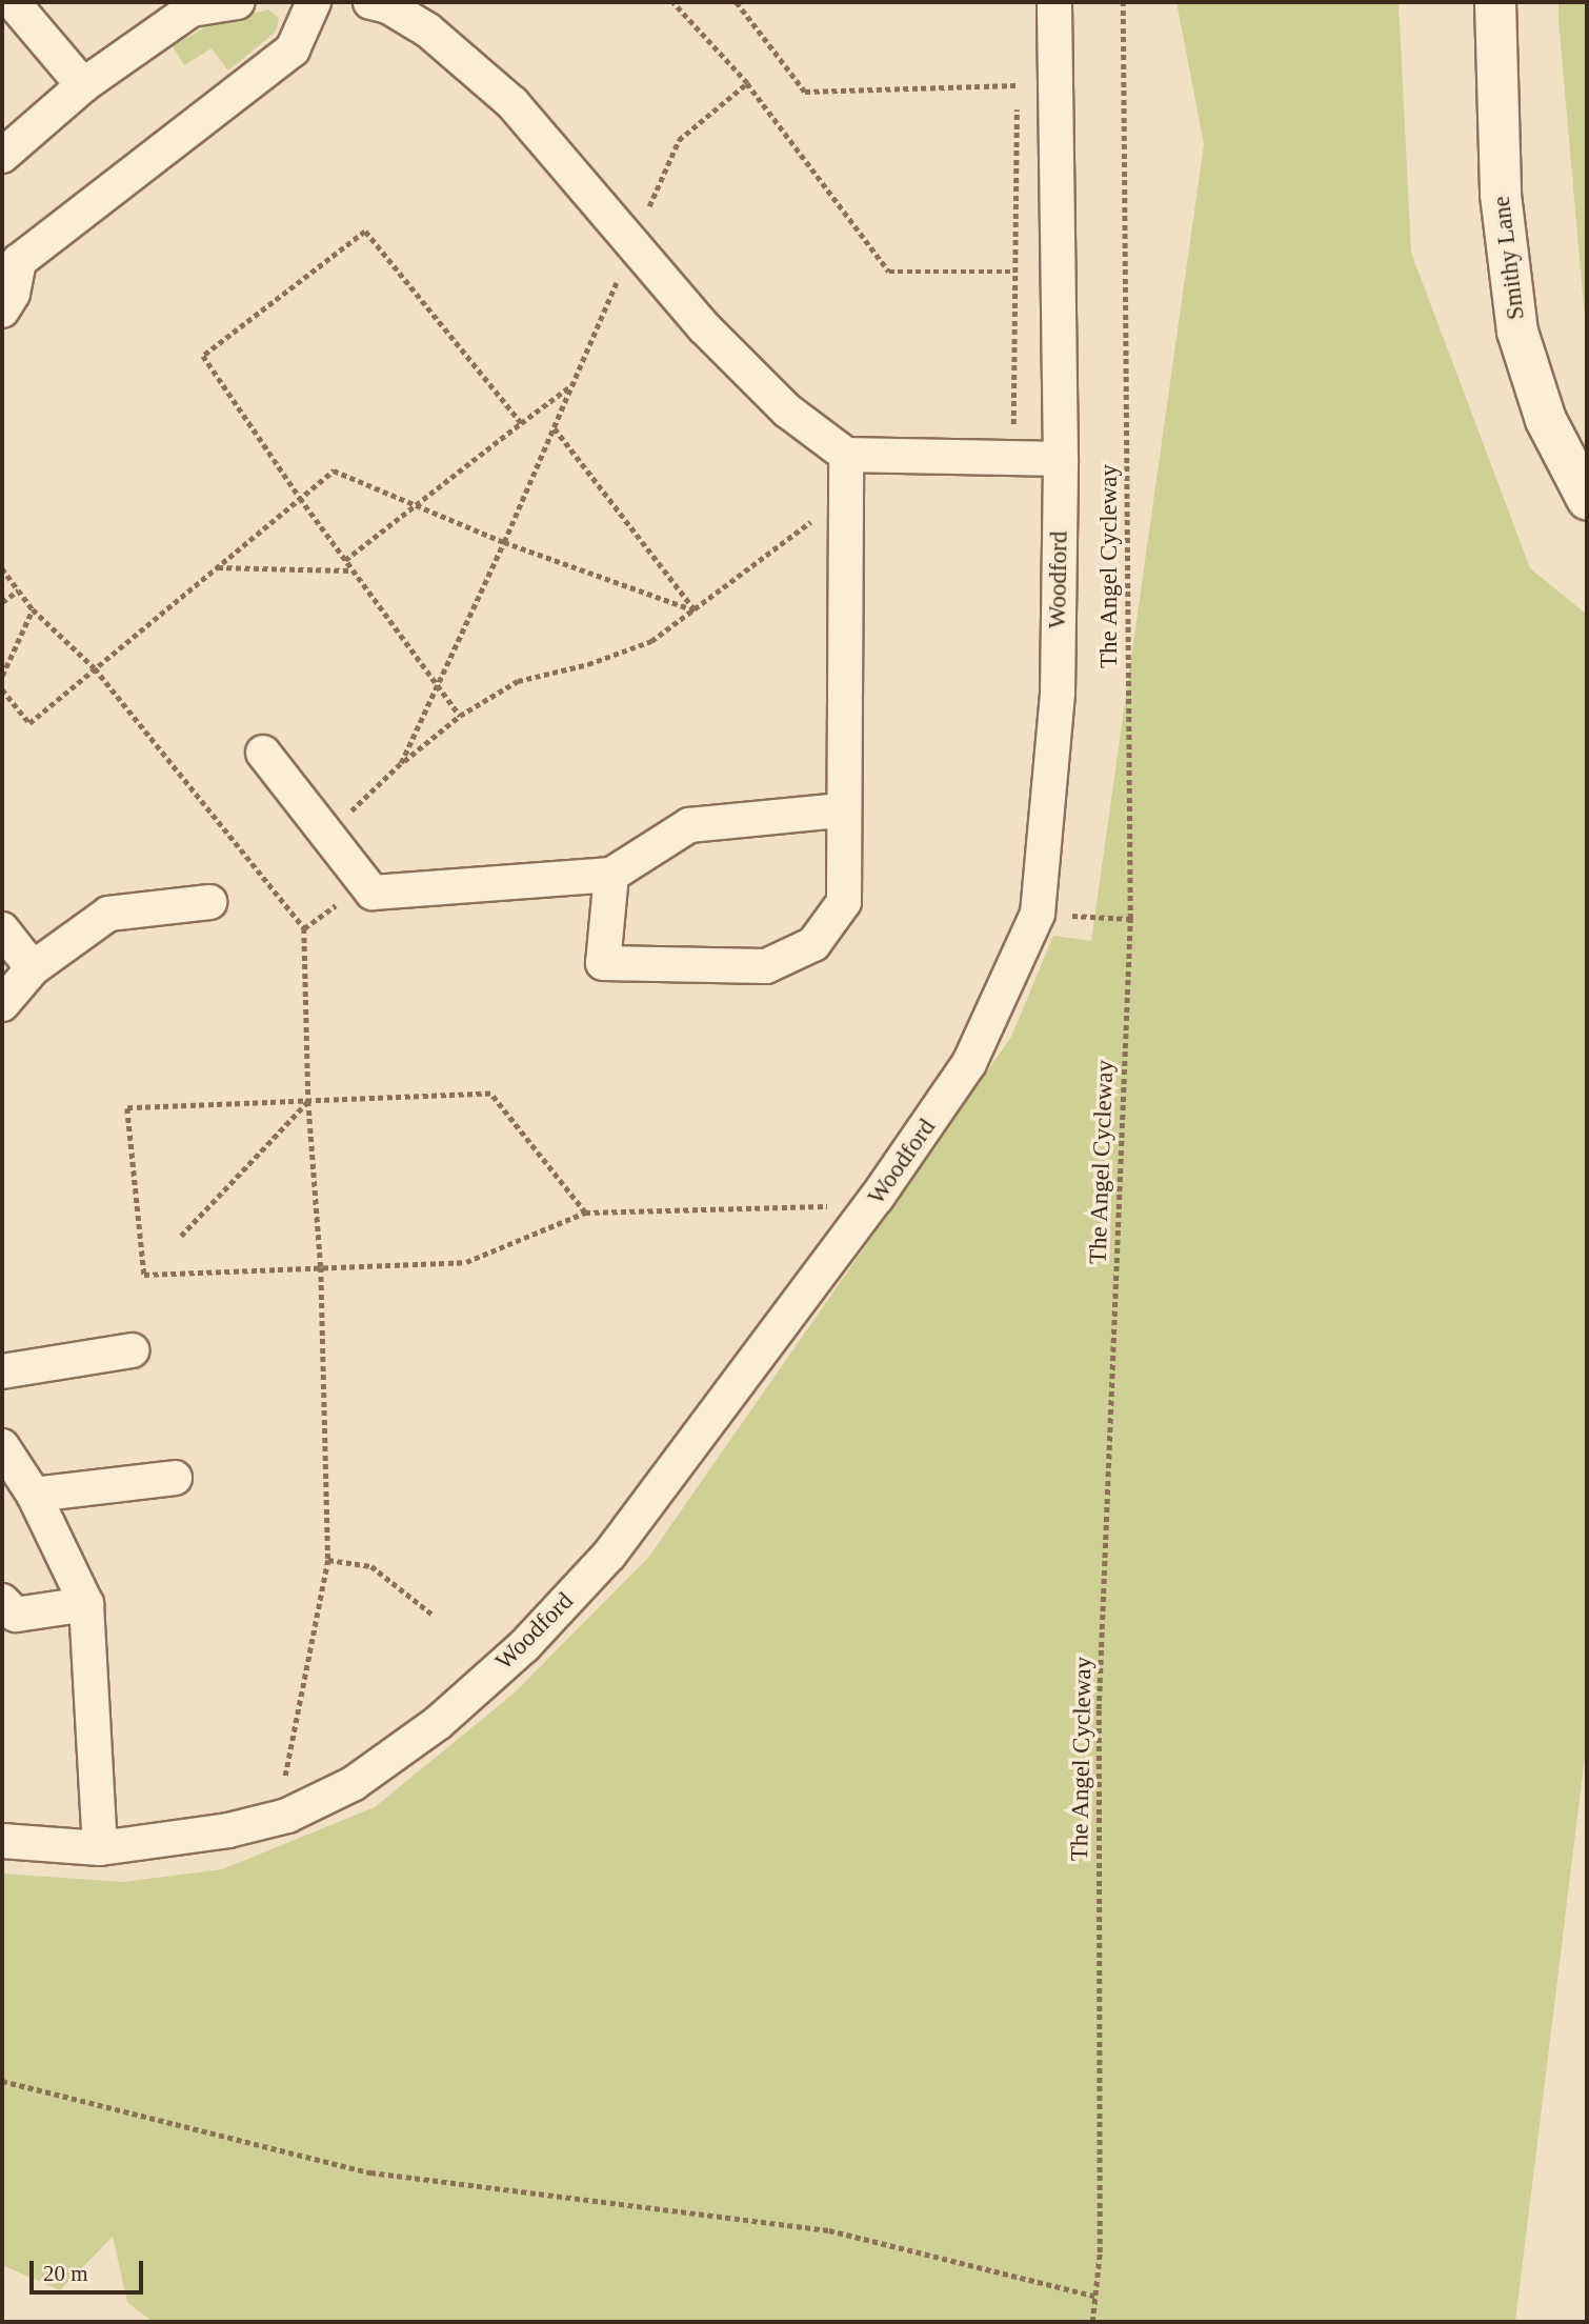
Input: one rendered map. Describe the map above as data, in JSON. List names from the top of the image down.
{
  "streets": {
    "street": ["Smithy Lane", "Woodford"],
    "path": ["The Angel Cycleway"]
  },
  "scale_bar": "20 m"
}
